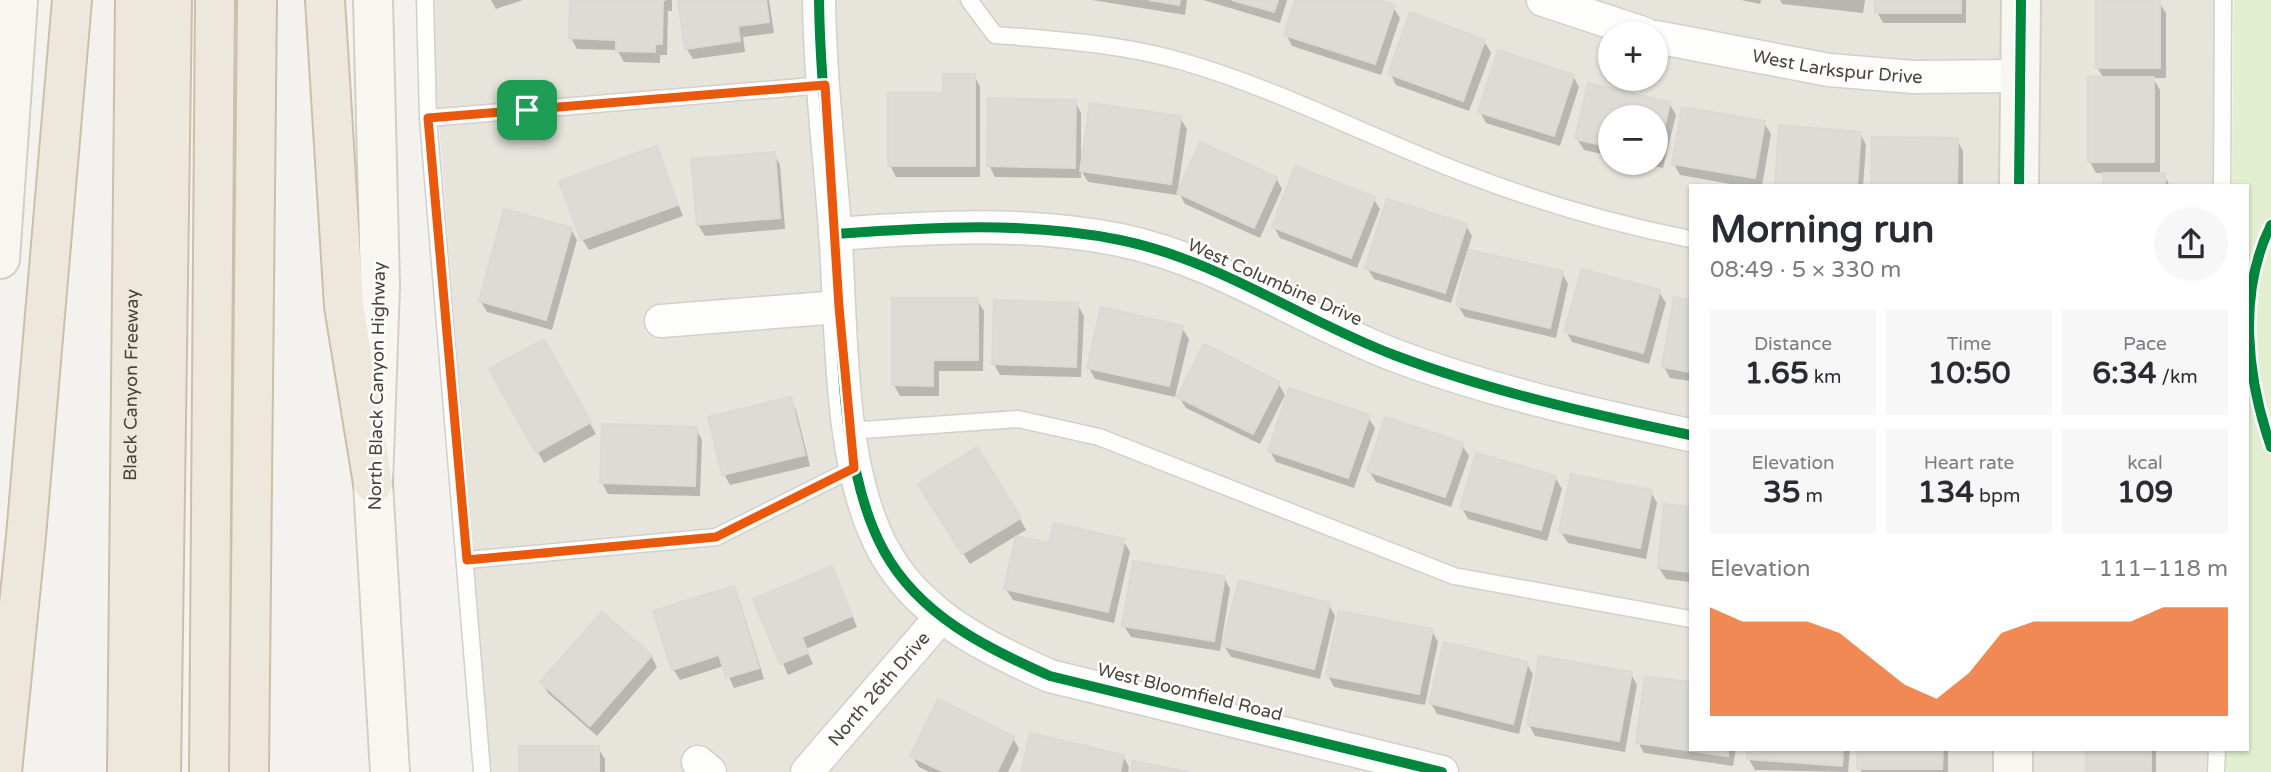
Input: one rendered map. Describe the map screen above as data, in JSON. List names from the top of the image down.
{
  "streets": {
    "highway": ["Black Canyon Freeway"],
    "main road": ["North Black Canyon Highway"],
    "street": [
      "West Larkspur Drive",
      "West Columbine Drive",
      "North 26th Drive",
      "West Bloomfield Road"
    ]
  },
  "crossings": [
    ["West Columbine Drive", "North 26th Drive"],
    ["North 26th Drive", "West Bloomfield Road"]
  ],
  "page": {
    "map_buttons": ["+", "−"],
    "heading": ["Morning run", "08:49 · 5 × 330 m"],
    "stats": [
      ["Distance", "1.65 km"],
      ["Time", "10:50"],
      ["Pace", "6:34 /km"],
      ["Elevation", "35 m"],
      ["Heart rate", "134 bpm"],
      ["kcal", "109"]
    ],
    "chart": ["Elevation", "111–118 m"]
  }
}
